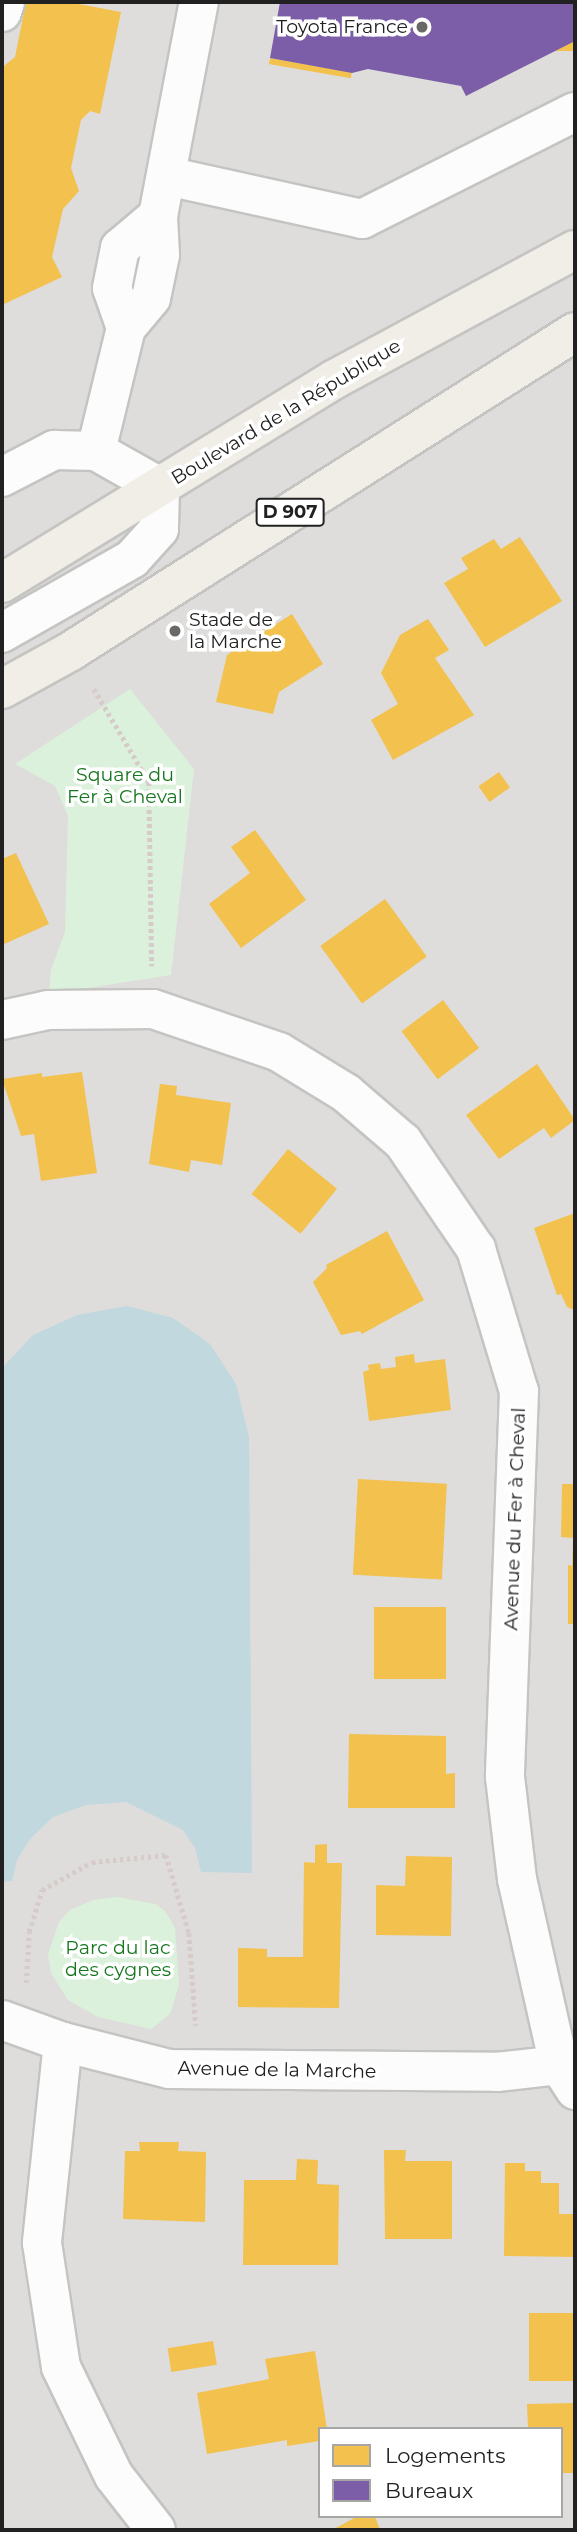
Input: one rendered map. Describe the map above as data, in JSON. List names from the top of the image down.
{
  "streets": {
    "main road": ["Boulevard de la République", "D 907"],
    "street": ["Avenue du Fer à Cheval", "Avenue de la Marche"]
  },
  "crossings": [
    ["Avenue du Fer à Cheval", "Avenue de la Marche"]
  ],
  "parks": ["Square du Fer à Cheval", "Parc du lac des cygnes"],
  "places": ["Toyota France", "Stade de la Marche"],
  "legend": ["Logements", "Bureaux"]
}
